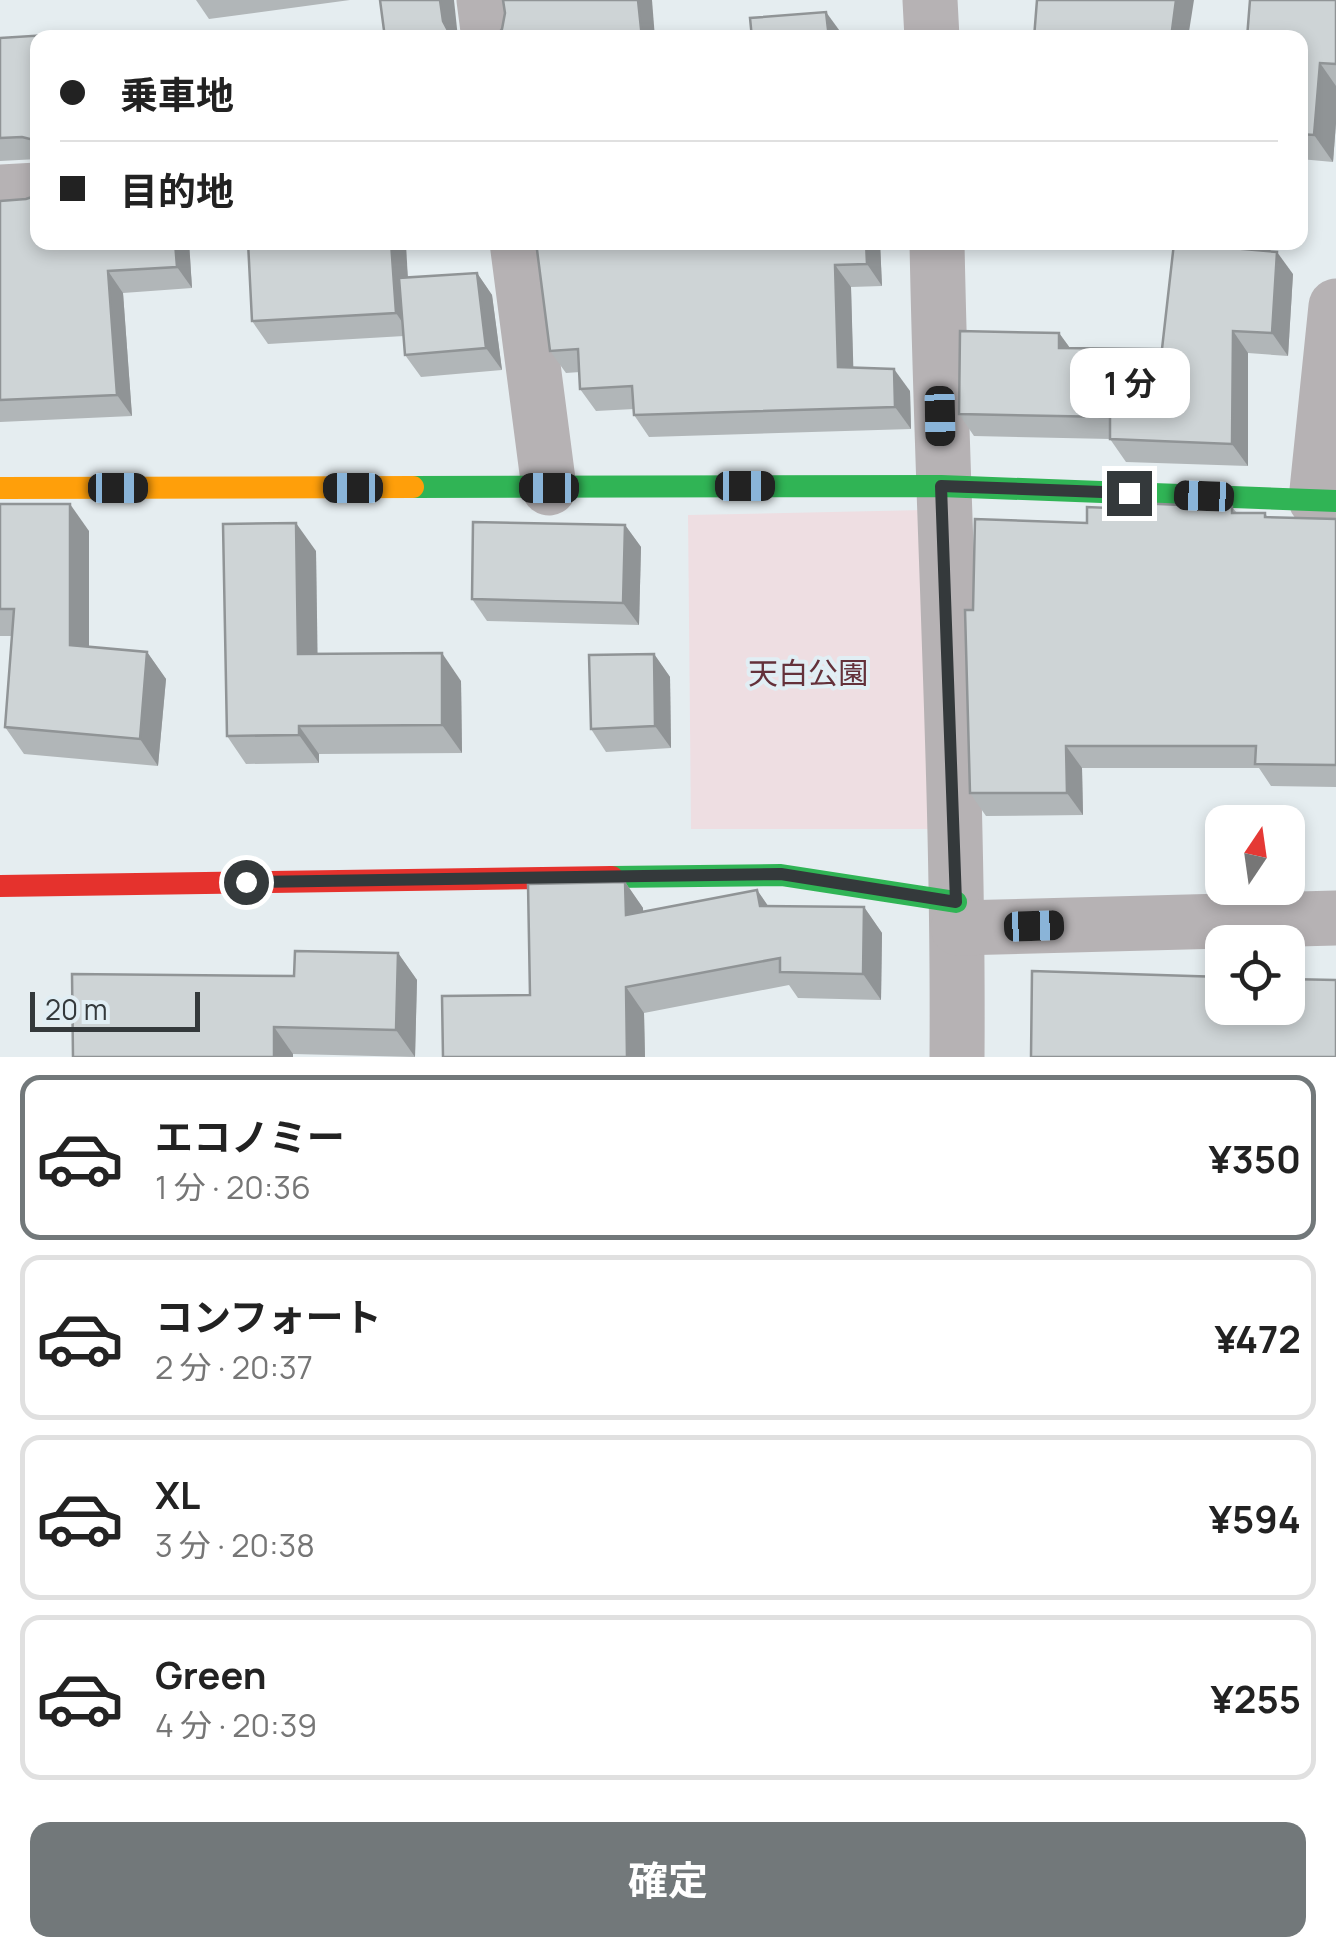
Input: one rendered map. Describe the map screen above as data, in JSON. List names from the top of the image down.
{
  "parks": ["天白公園"],
  "scale_bar": "20 m",
  "north": "top",
  "page": {
    "banner": ["乗車地", "目的地"],
    "bubble": "1 分",
    "scale": "20 m",
    "list": [
      {
        "name": "エコノミー",
        "note": "1 分 · 20:36",
        "value": "¥350"
      },
      {
        "name": "コンフォート",
        "note": "2 分 · 20:37",
        "value": "¥472"
      },
      {
        "name": "XL",
        "note": "3 分 · 20:38",
        "value": "¥594"
      },
      {
        "name": "Green",
        "note": "4 分 · 20:39",
        "value": "¥255"
      }
    ],
    "buttons": "確定"
  }
}
